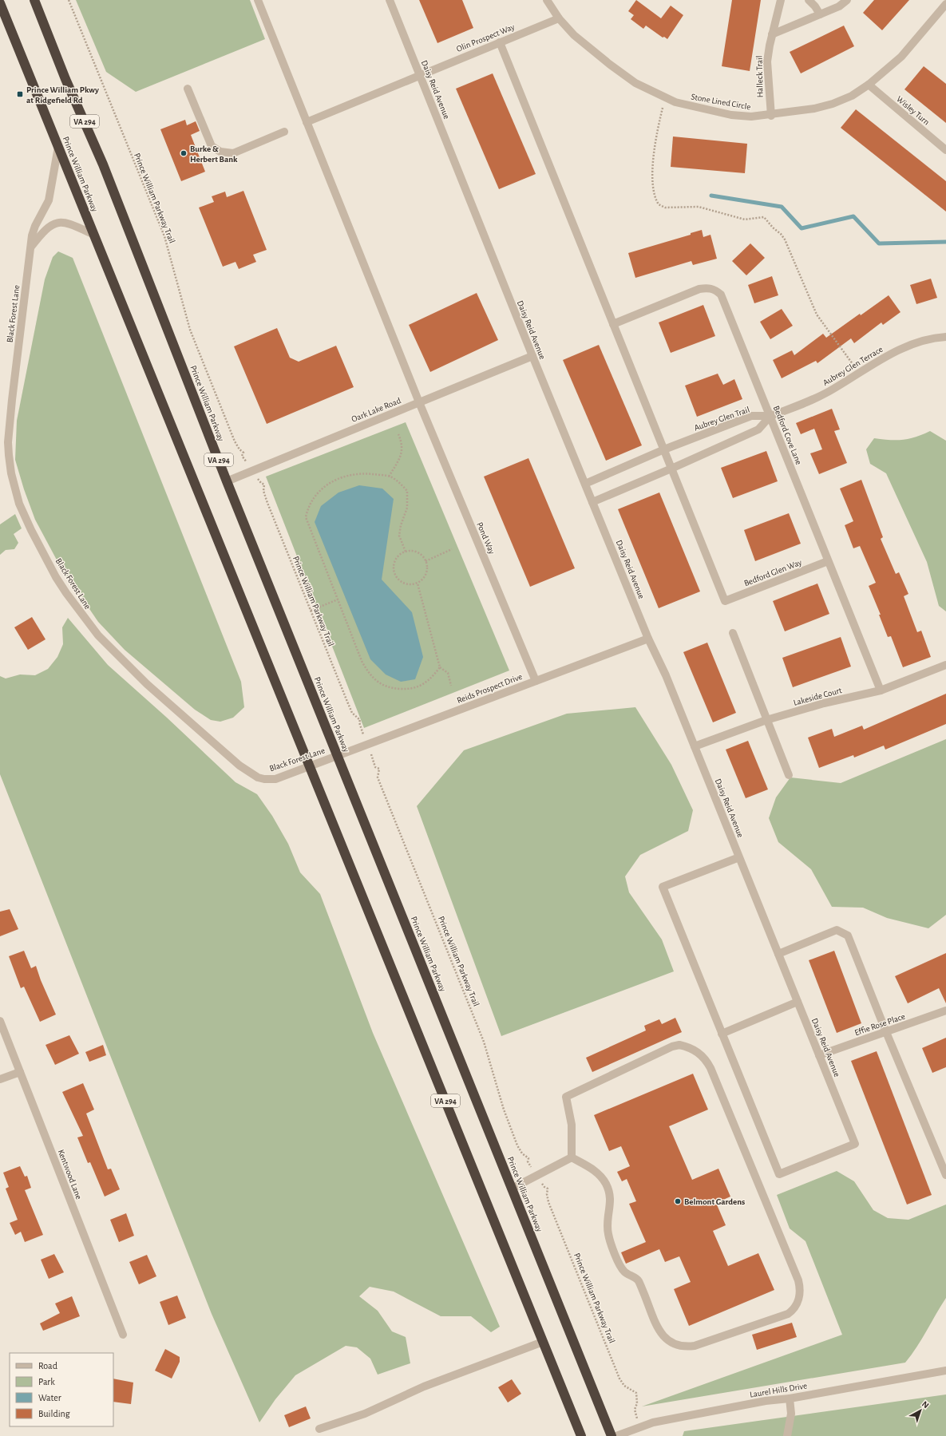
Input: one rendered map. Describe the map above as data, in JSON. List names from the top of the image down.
{
  "streets": {
    "highway": ["VA 294", "Prince William Parkway"],
    "street": [
      "Olin Prospect Way",
      "Halleck Trail",
      "Daisy Reid Avenue",
      "Stone Lined Circle",
      "Wisley Turn",
      "Black Forest Lane",
      "Aubrey Glen Terrace",
      "Oark Lake Road",
      "Aubrey Glen Trail",
      "Bedford Cove Lane",
      "Pond Way",
      "Bedford Glen Way",
      "Reids Prospect Drive",
      "Lakeside Court",
      "Effie Rose Place",
      "Kentwood Lane",
      "Laurel Hills Drive"
    ],
    "path": ["Prince William Parkway Trail"]
  },
  "crossings": [
    ["Olin Prospect Way", "Daisy Reid Avenue"],
    ["Olin Prospect Way", "Stone Lined Circle"],
    ["Olin Prospect Way", "Pond Way"],
    ["Halleck Trail", "Stone Lined Circle"],
    ["Daisy Reid Avenue", "Oark Lake Road"],
    ["Daisy Reid Avenue", "Aubrey Glen Trail"],
    ["Daisy Reid Avenue", "Reids Prospect Drive"],
    ["Daisy Reid Avenue", "Lakeside Court"],
    ["Daisy Reid Avenue", "Effie Rose Place"],
    ["Stone Lined Circle", "Wisley Turn"],
    ["Prince William Parkway", "Black Forest Lane"],
    ["Prince William Parkway", "Oark Lake Road"],
    ["Prince William Parkway", "Reids Prospect Drive"],
    ["Black Forest Lane", "Reids Prospect Drive"],
    ["Aubrey Glen Terrace", "Aubrey Glen Trail"],
    ["Aubrey Glen Terrace", "Bedford Cove Lane"],
    ["Oark Lake Road", "Pond Way"],
    ["Aubrey Glen Trail", "Bedford Cove Lane"],
    ["Bedford Cove Lane", "Bedford Glen Way"],
    ["Bedford Cove Lane", "Lakeside Court"],
    ["Pond Way", "Reids Prospect Drive"]
  ],
  "places": {
    "transit": ["Prince William Pkwy at Ridgefield Rd"],
    "other": ["Burke & Herbert Bank", "Belmont Gardens"]
  },
  "legend": [
    "Road",
    "Park",
    "Water",
    "Building"
  ],
  "north": "top right"
}
